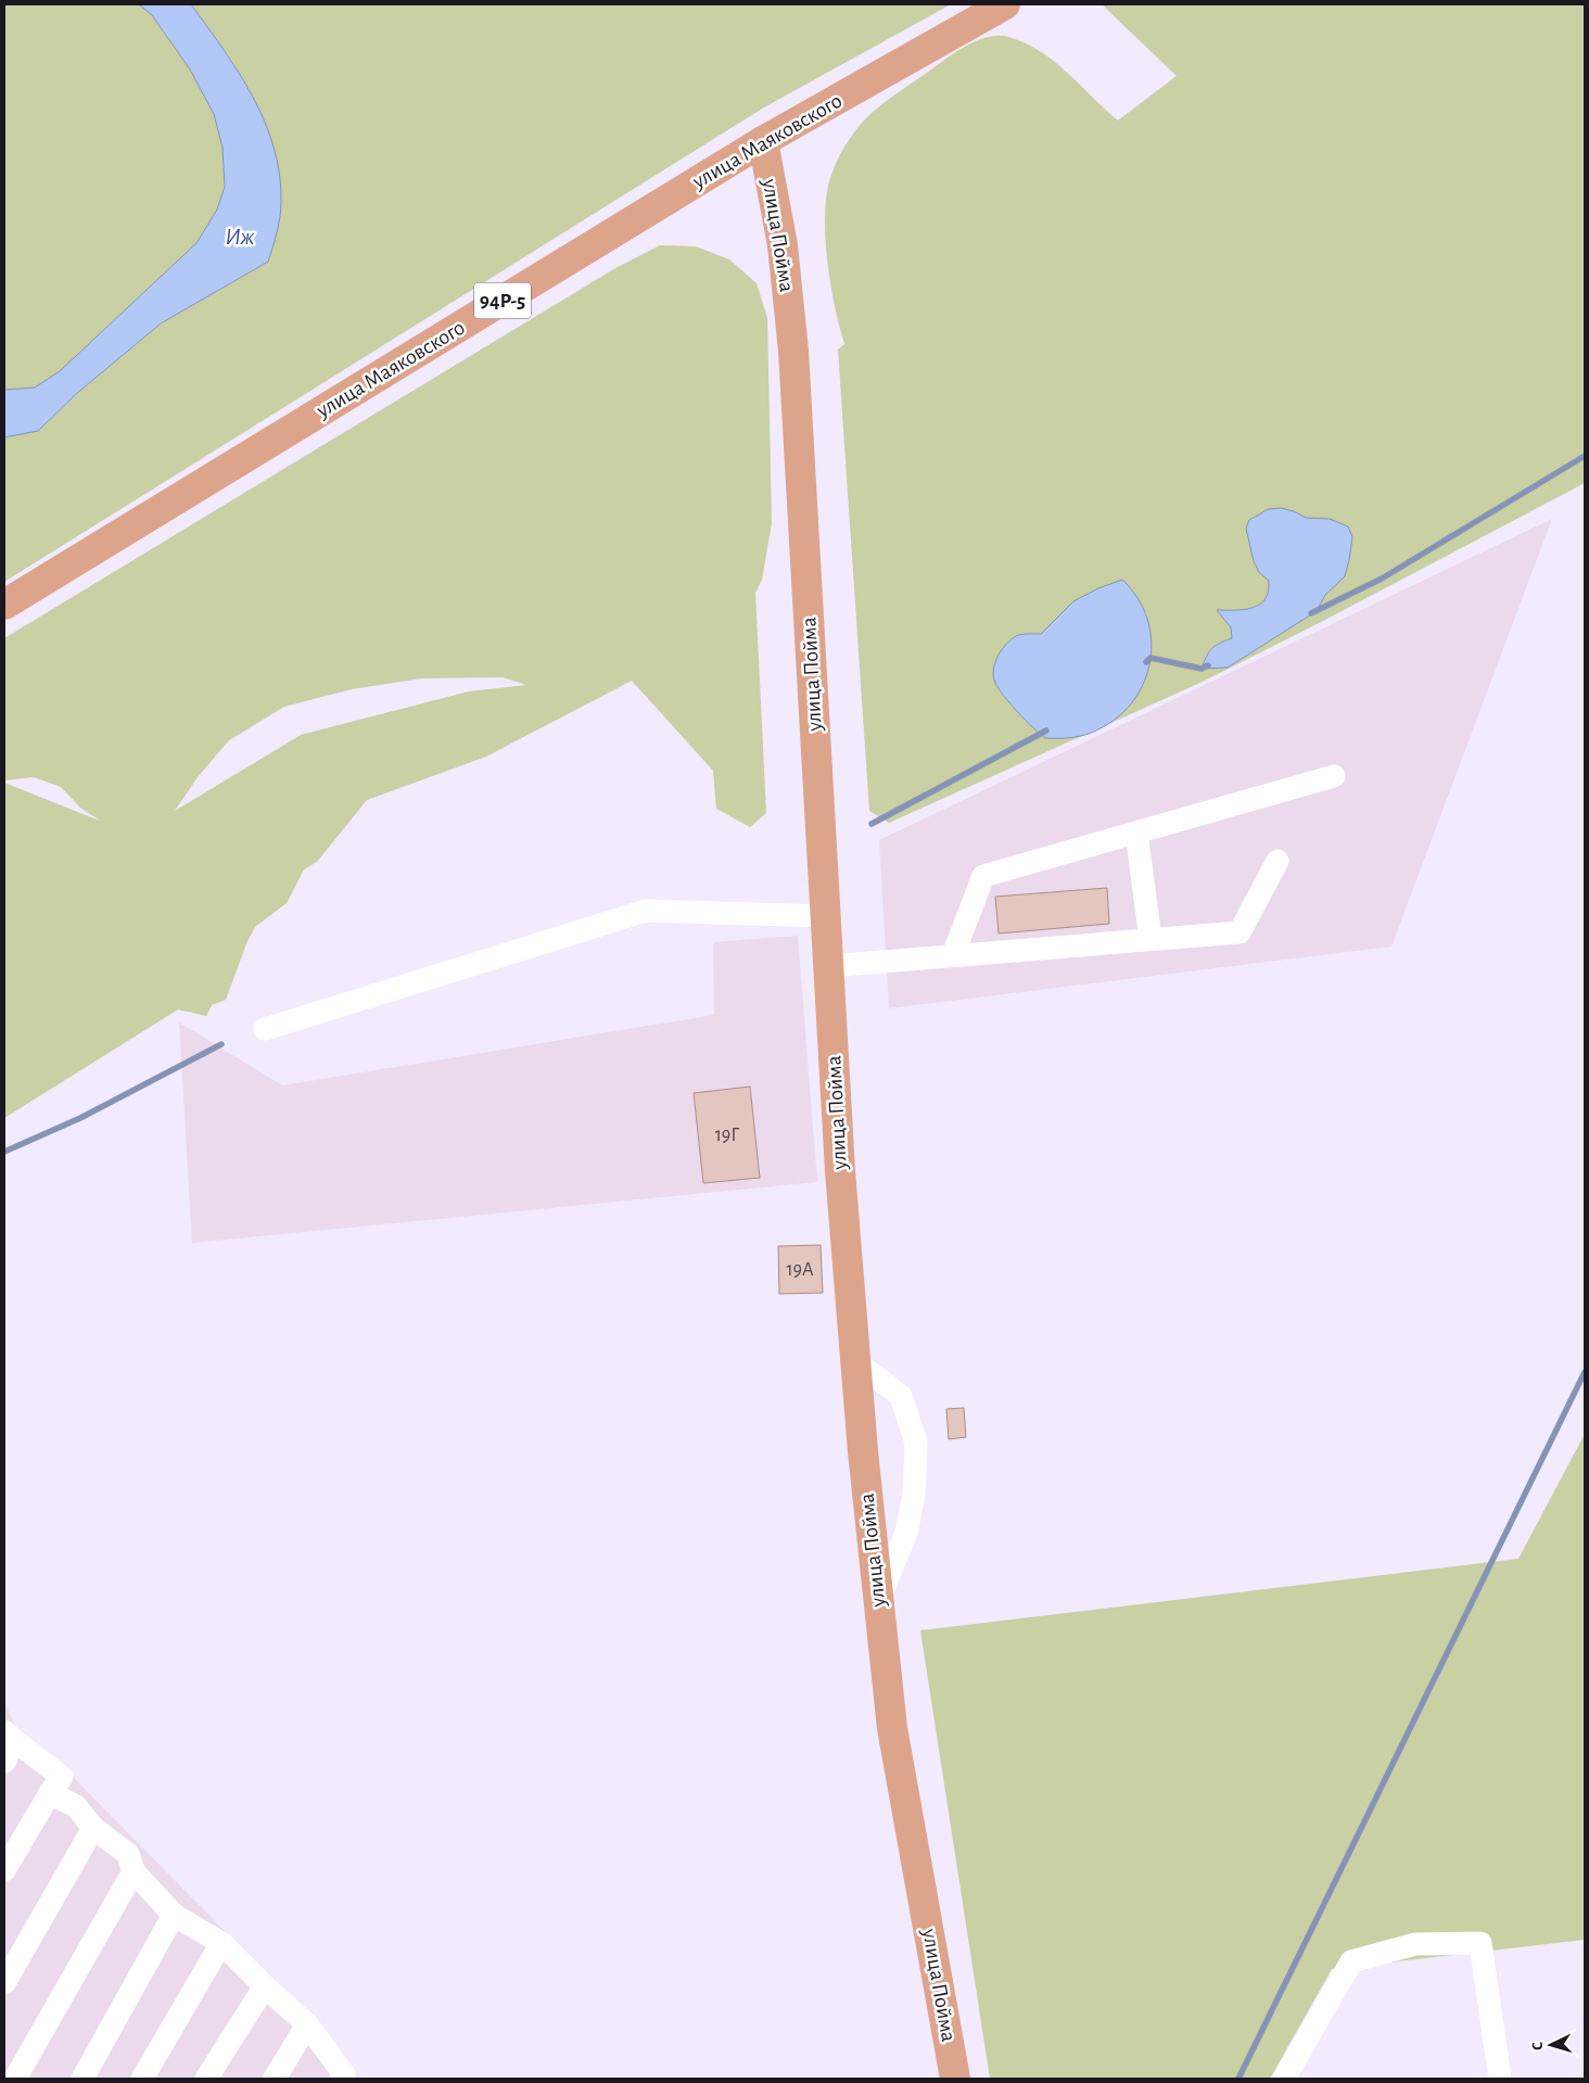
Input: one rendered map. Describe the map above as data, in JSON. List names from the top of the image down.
{
  "streets": {
    "main road": ["улица Маяковского", "улица Пойма", "94Р-5"]
  },
  "crossings": [
    ["улица Маяковского", "улица Пойма"]
  ],
  "water": ["Иж"],
  "house_numbers": ["19Г", "19А"],
  "north": "left"
}
